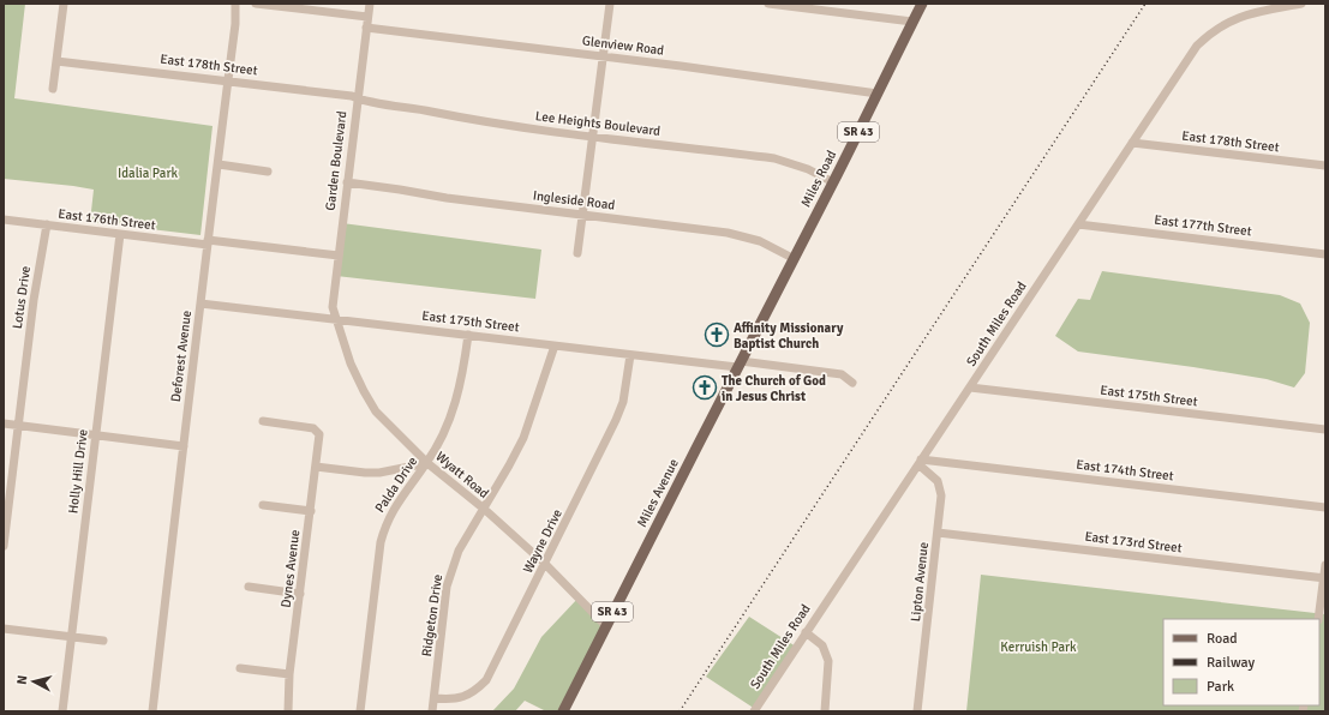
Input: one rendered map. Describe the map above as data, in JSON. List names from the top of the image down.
{
  "streets": {
    "main road": ["SR 43", "Miles Road", "Miles Avenue"],
    "street": [
      "Glenview Road",
      "East 178th Street",
      "Lee Heights Boulevard",
      "Garden Boulevard",
      "Ingleside Road",
      "East 176th Street",
      "East 177th Street",
      "Lotus Drive",
      "East 175th Street",
      "South Miles Road",
      "Deforest Avenue",
      "East 174th Street",
      "Holly Hill Drive",
      "Wyatt Road",
      "Palda Drive",
      "Wayne Drive",
      "East 173rd Street",
      "Dynes Avenue",
      "Lipton Avenue",
      "Ridgeton Drive"
    ]
  },
  "crossings": [
    ["Glenview Road", "Garden Boulevard"],
    ["Glenview Road", "Miles Road"],
    ["East 178th Street", "Lee Heights Boulevard"],
    ["East 178th Street", "Garden Boulevard"],
    ["East 178th Street", "South Miles Road"],
    ["East 178th Street", "Deforest Avenue"],
    ["Lee Heights Boulevard", "Garden Boulevard"],
    ["Lee Heights Boulevard", "Miles Road"],
    ["Garden Boulevard", "Ingleside Road"],
    ["Garden Boulevard", "East 176th Street"],
    ["Garden Boulevard", "East 175th Street"],
    ["Garden Boulevard", "Wyatt Road"],
    ["Miles Road", "Ingleside Road"],
    ["Miles Road", "Miles Avenue"],
    ["East 176th Street", "Lotus Drive"],
    ["East 176th Street", "Deforest Avenue"],
    ["East 176th Street", "Holly Hill Drive"],
    ["East 177th Street", "South Miles Road"],
    ["East 175th Street", "South Miles Road"],
    ["East 175th Street", "Deforest Avenue"],
    ["East 175th Street", "Wyatt Road"],
    ["East 175th Street", "Palda Drive"],
    ["East 175th Street", "Miles Avenue"],
    ["East 175th Street", "Wayne Drive"],
    ["East 175th Street", "Ridgeton Drive"],
    ["South Miles Road", "East 174th Street"],
    ["South Miles Road", "Lipton Avenue"],
    ["East 174th Street", "Lipton Avenue"],
    ["Wyatt Road", "Palda Drive"],
    ["Wyatt Road", "Miles Avenue"],
    ["Wyatt Road", "Wayne Drive"],
    ["Wyatt Road", "Ridgeton Drive"],
    ["Wayne Drive", "Ridgeton Drive"],
    ["East 173rd Street", "Lipton Avenue"]
  ],
  "parks": ["Idalia Park", "Kerruish Park"],
  "places": {
    "church": ["Affinity Missionary Baptist Church", "The Church of God in Jesus Christ"]
  },
  "legend": ["Road", "Railway", "Park"],
  "north": "left"
}
